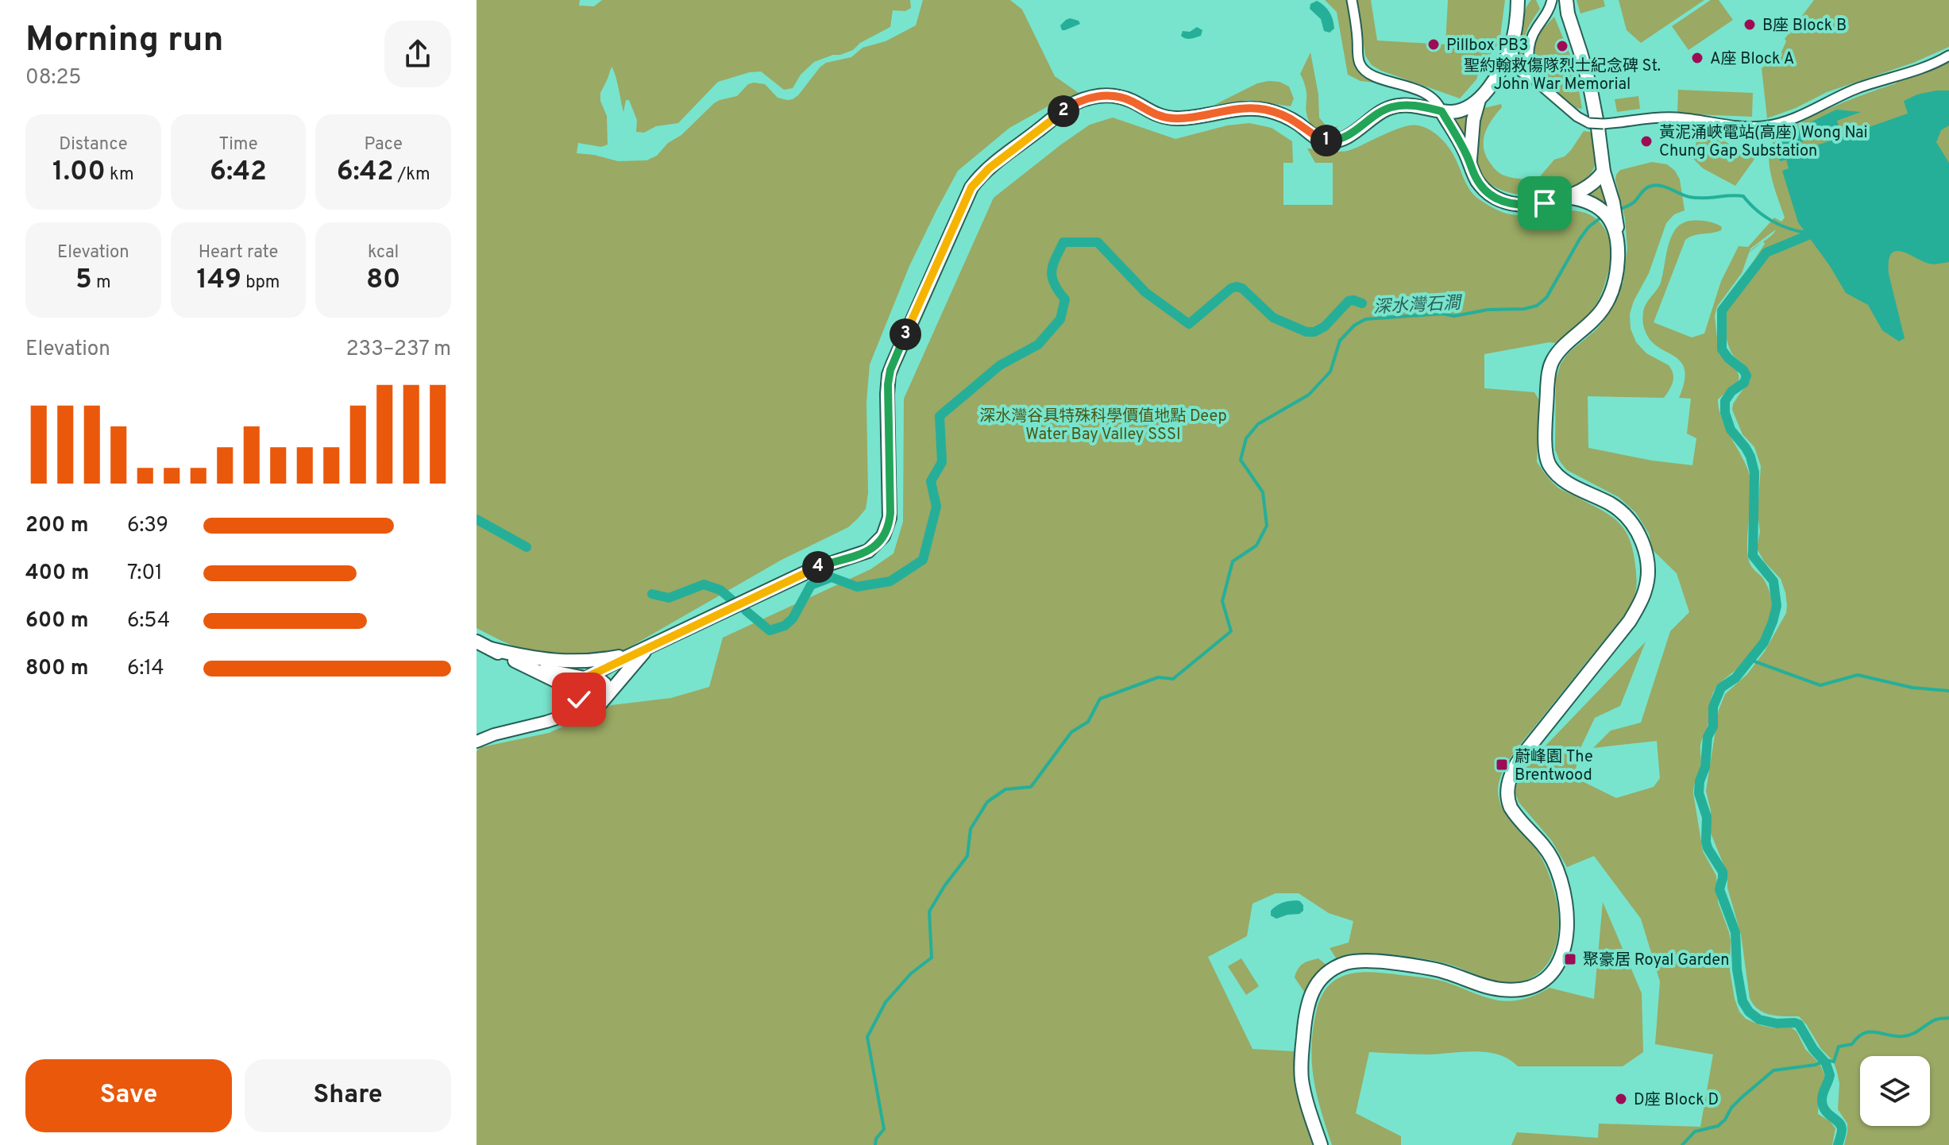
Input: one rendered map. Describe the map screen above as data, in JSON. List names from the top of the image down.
{
  "water": ["深水灣石澗"],
  "parks": ["深水灣谷具特殊科學價值地點 Deep Water Bay Valley SSSI"],
  "places": {
    "other": [
      "B座 Block B",
      "Pillbox PB3",
      "聖約翰救傷隊烈士紀念碑 St. John War Memorial",
      "A座 Block A",
      "黃泥涌峽電站(高座) Wong Nai Chung Gap Substation",
      "D座 Block D"
    ],
    "transit": ["蔚峰園 The Brentwood", "聚豪居 Royal Garden"]
  },
  "page": {
    "heading": ["Morning run", "08:25"],
    "pins": [
      "2",
      "1",
      "3",
      "4"
    ],
    "stats": [
      ["Distance", "1.00 km"],
      ["Time", "6:42"],
      ["Pace", "6:42 /km"],
      ["Elevation", "5 m"],
      ["Heart rate", "149 bpm"],
      ["kcal", "80"]
    ],
    "chart": ["Elevation", "233–237 m"],
    "list": [
      {
        "name": "200 m",
        "note": "6:39"
      },
      {
        "name": "400 m",
        "note": "7:01"
      },
      {
        "name": "600 m",
        "note": "6:54"
      },
      {
        "name": "800 m",
        "note": "6:14"
      }
    ],
    "buttons": ["Save", "Share"]
  }
}
